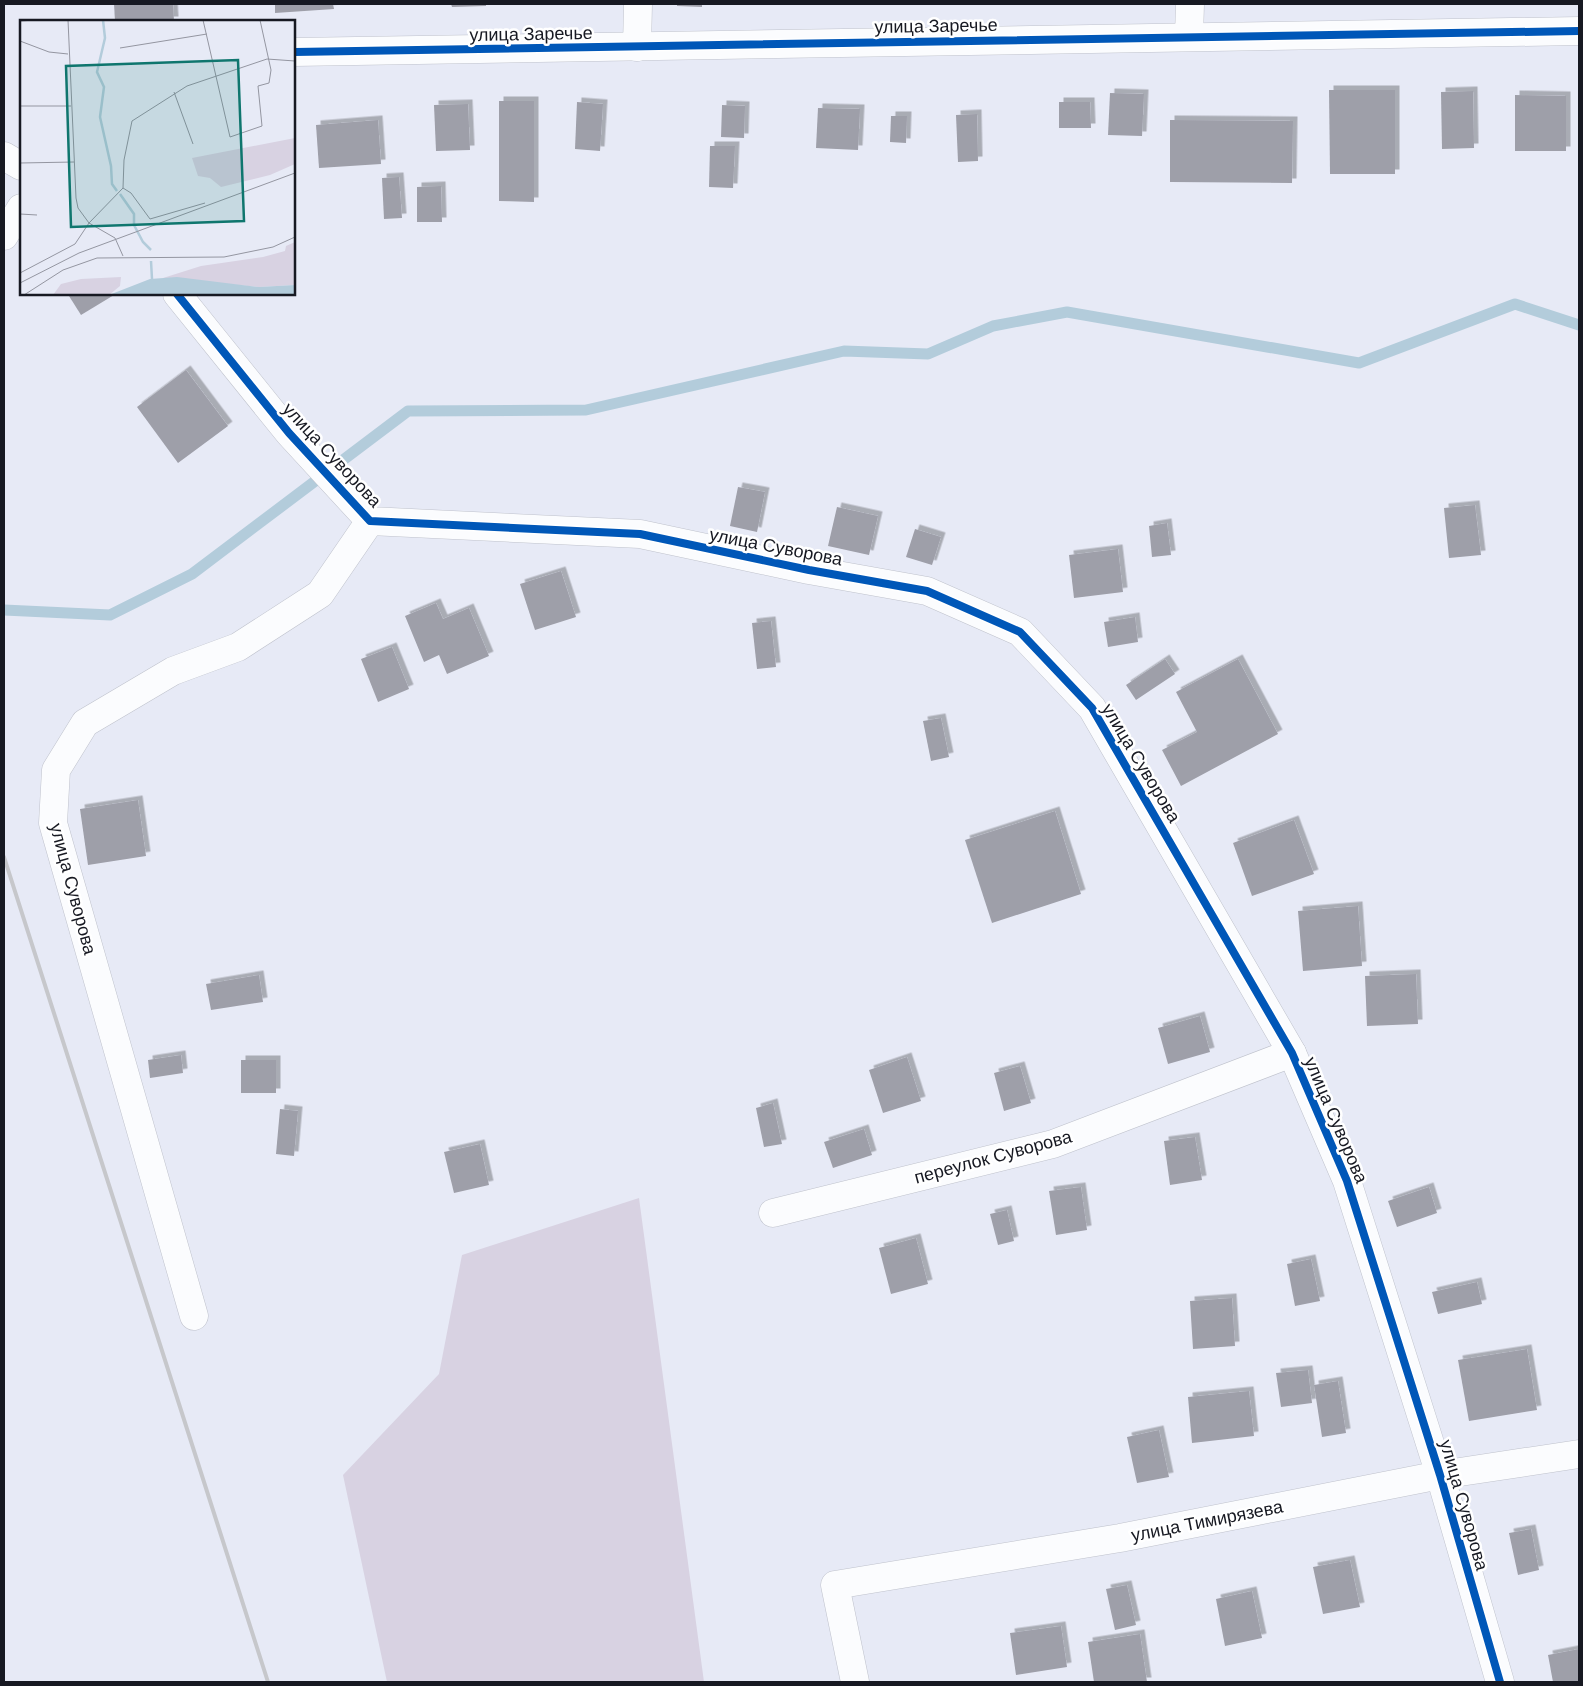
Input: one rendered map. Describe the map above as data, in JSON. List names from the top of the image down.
{
  "streets": {
    "street": [
      "улица Заречье",
      "улица Суворова",
      "переулок Суворова",
      "улица Тимирязева"
    ]
  },
  "crossings": [
    ["улица Суворова", "переулок Суворова"],
    ["улица Суворова", "улица Тимирязева"]
  ]
}
